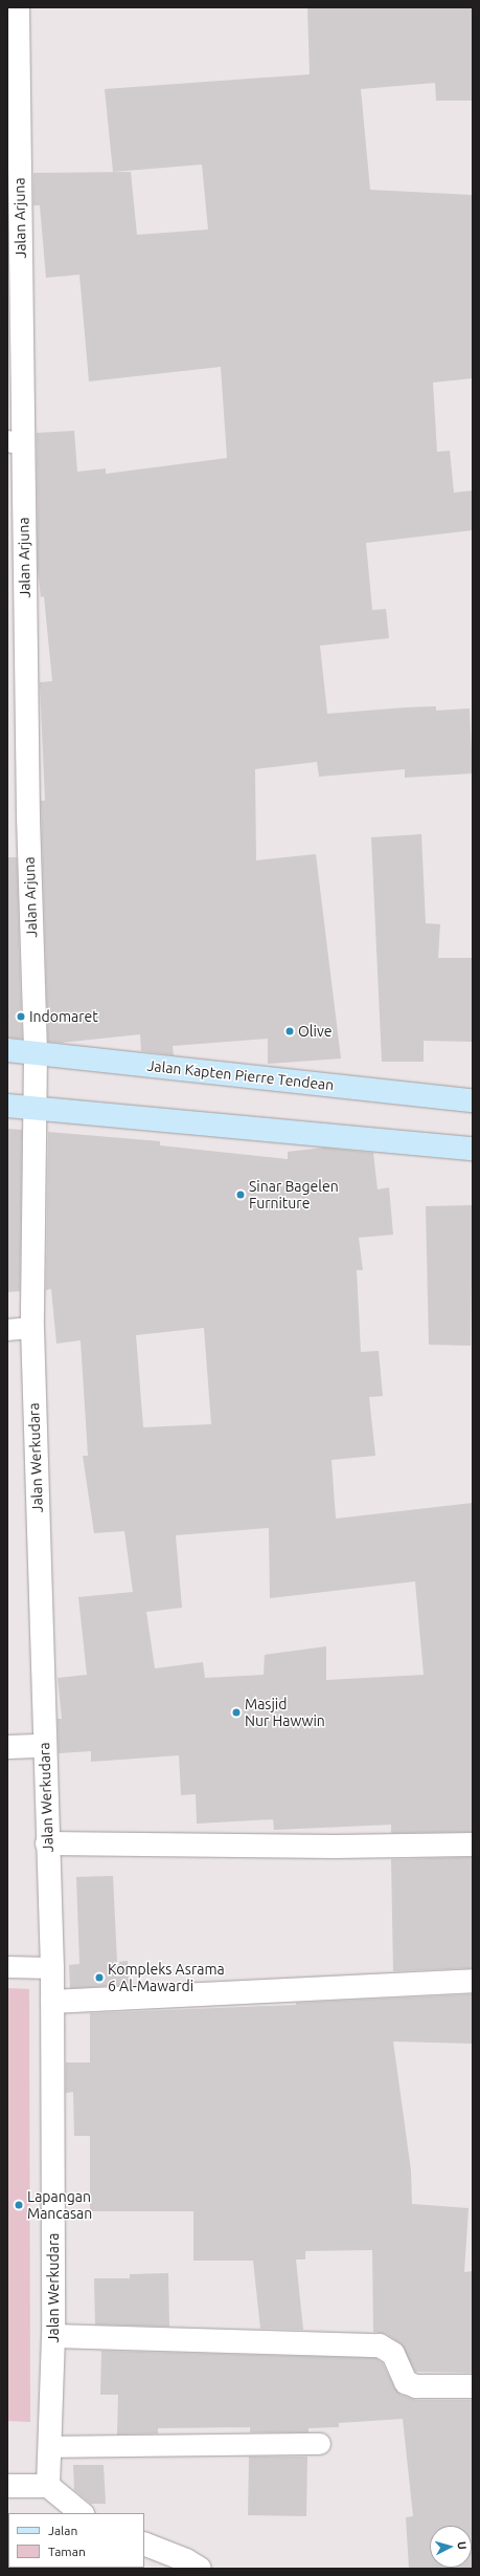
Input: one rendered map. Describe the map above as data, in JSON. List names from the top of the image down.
{
  "streets": {
    "main road": ["Jalan Kapten Pierre Tendean"],
    "street": ["Jalan Arjuna", "Jalan Werkudara"]
  },
  "crossings": [
    ["Jalan Arjuna", "Jalan Kapten Pierre Tendean"],
    ["Jalan Arjuna", "Jalan Werkudara"]
  ],
  "places": [
    "Indomaret",
    "Olive",
    "Sinar Bagelen Furniture",
    "Masjid Nur Hawwin",
    "Kompleks Asrama 6 Al-Mawardi",
    "Lapangan Mancasan"
  ],
  "legend": ["Jalan", "Taman"],
  "north": "right"
}
